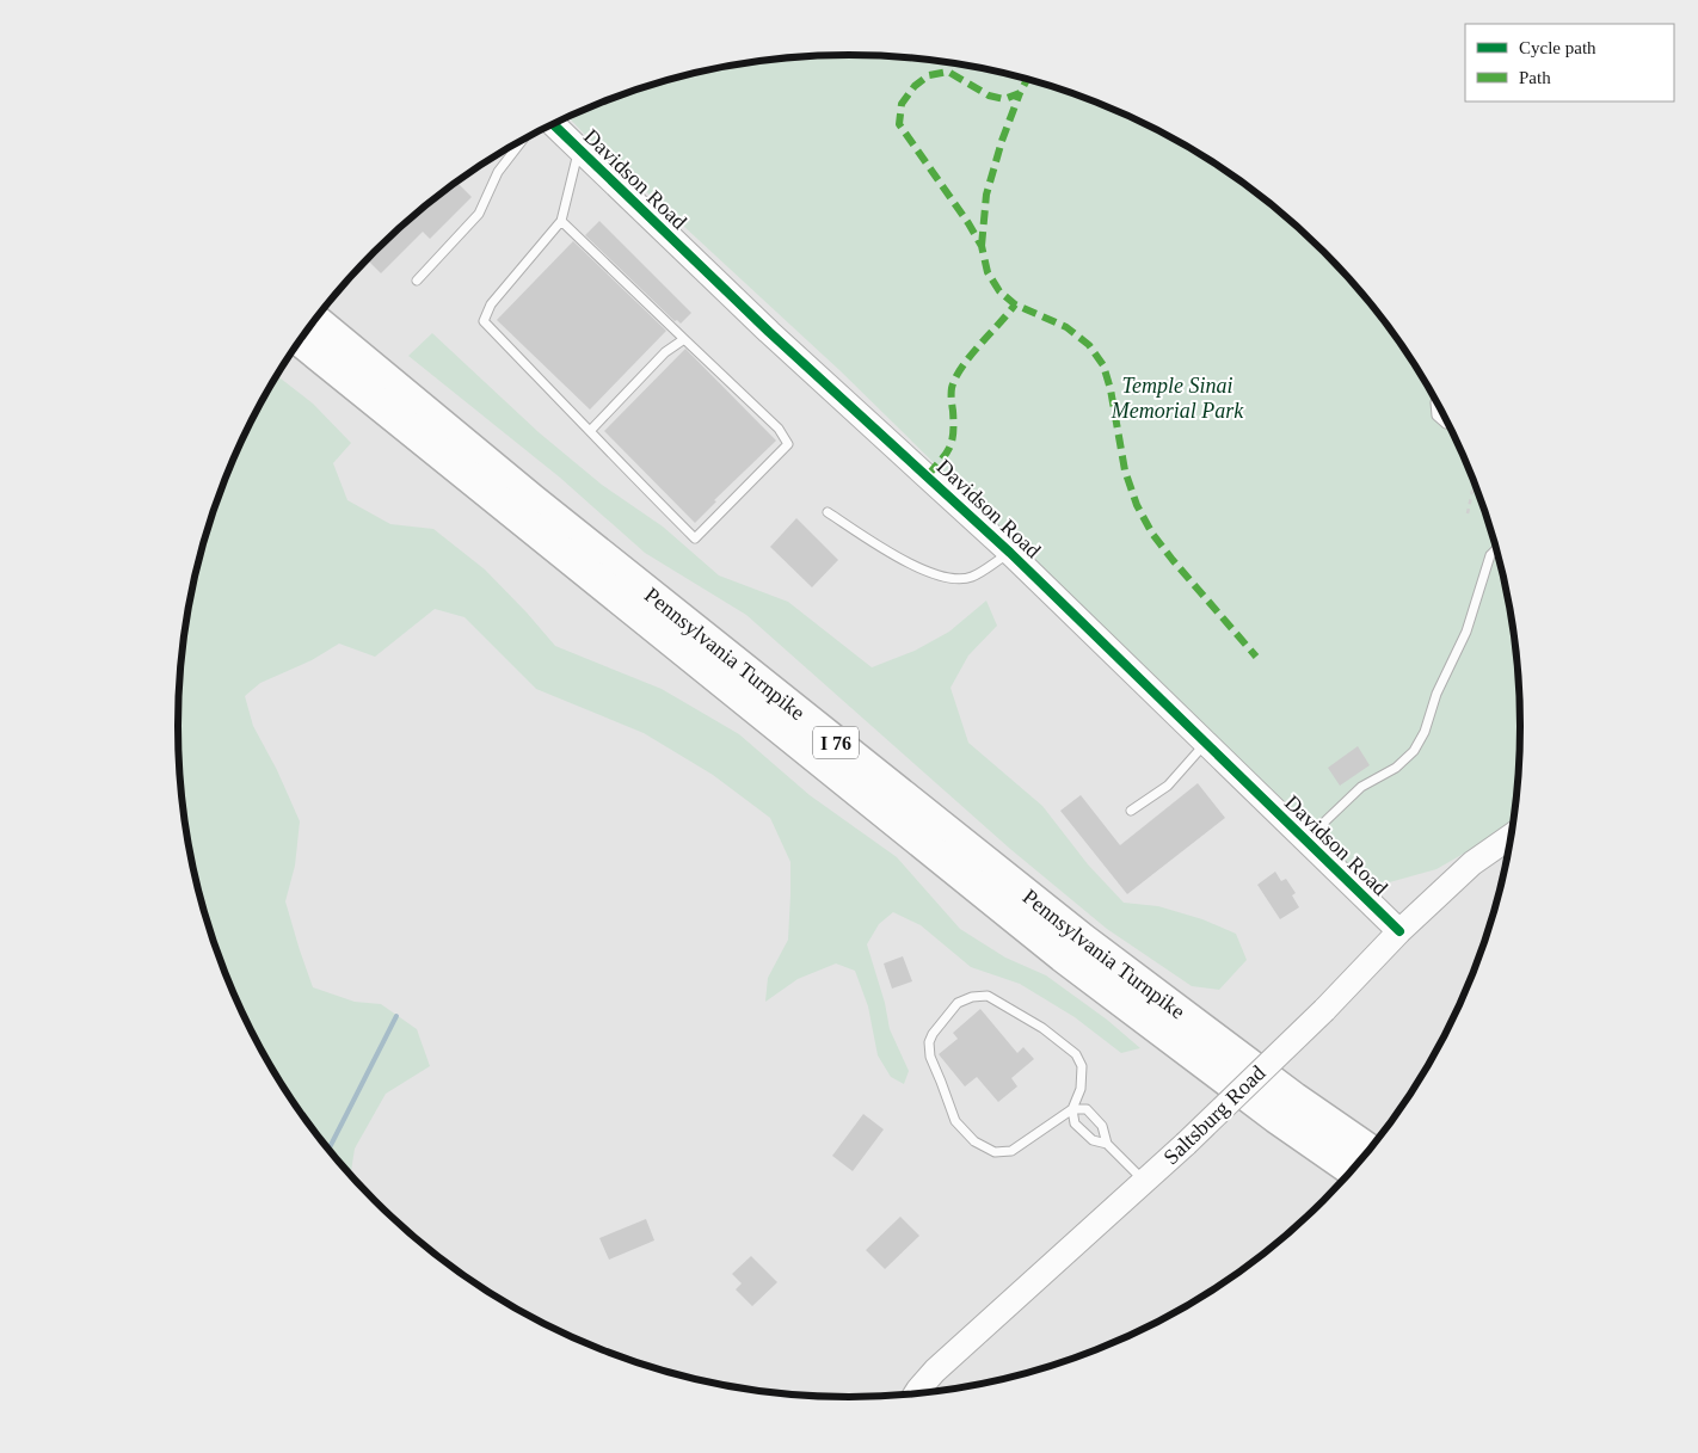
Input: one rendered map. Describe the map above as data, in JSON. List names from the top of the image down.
{
  "streets": {
    "highway": ["Pennsylvania Turnpike", "I 76"],
    "street": ["Davidson Road", "Saltsburg Road"]
  },
  "crossings": [
    ["Davidson Road", "Saltsburg Road"]
  ],
  "parks": ["Temple Sinai Memorial Park"],
  "legend": ["Cycle path", "Path"]
}
